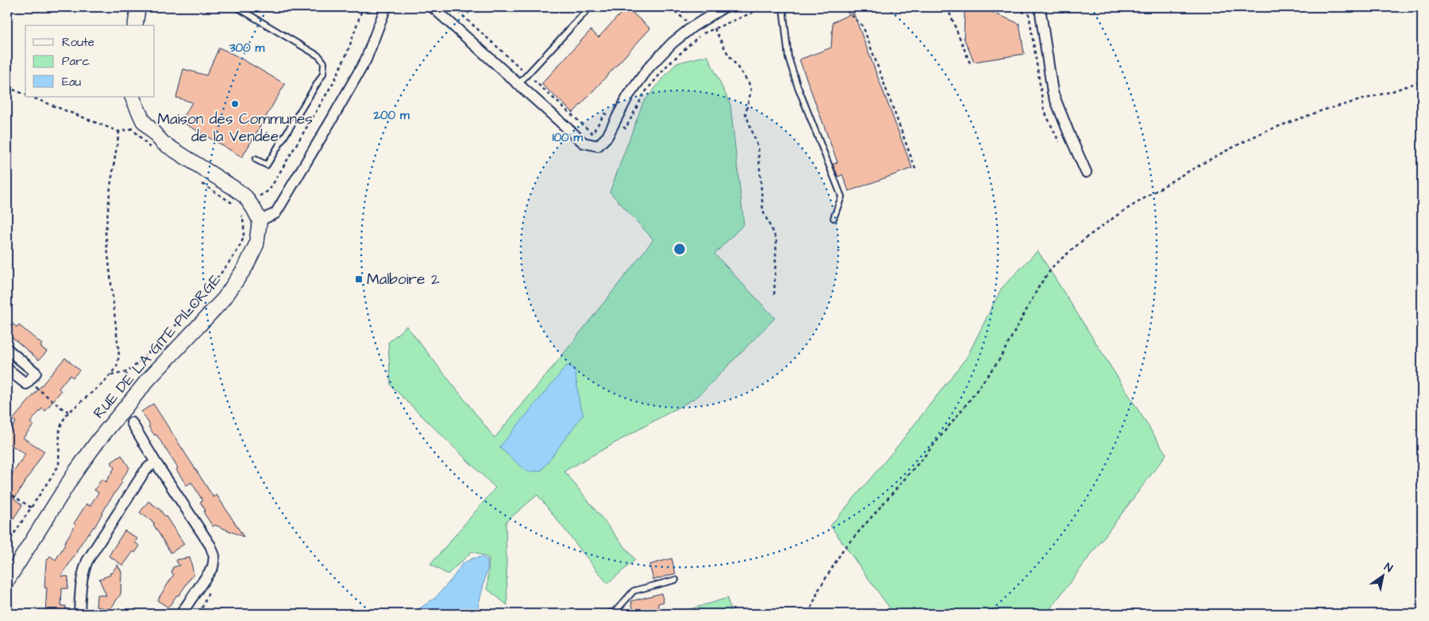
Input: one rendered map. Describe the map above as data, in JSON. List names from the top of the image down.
{
  "streets": {
    "street": ["RUE DE LA GITE PILORGE"]
  },
  "places": {
    "other": ["Maison des Communes de la Vendée"],
    "transit": ["Malboire 2"]
  },
  "legend": ["Route", "Parc", "Eau"],
  "north": "top right",
  "rings": ["300 m", "200 m", "100 m"]
}
